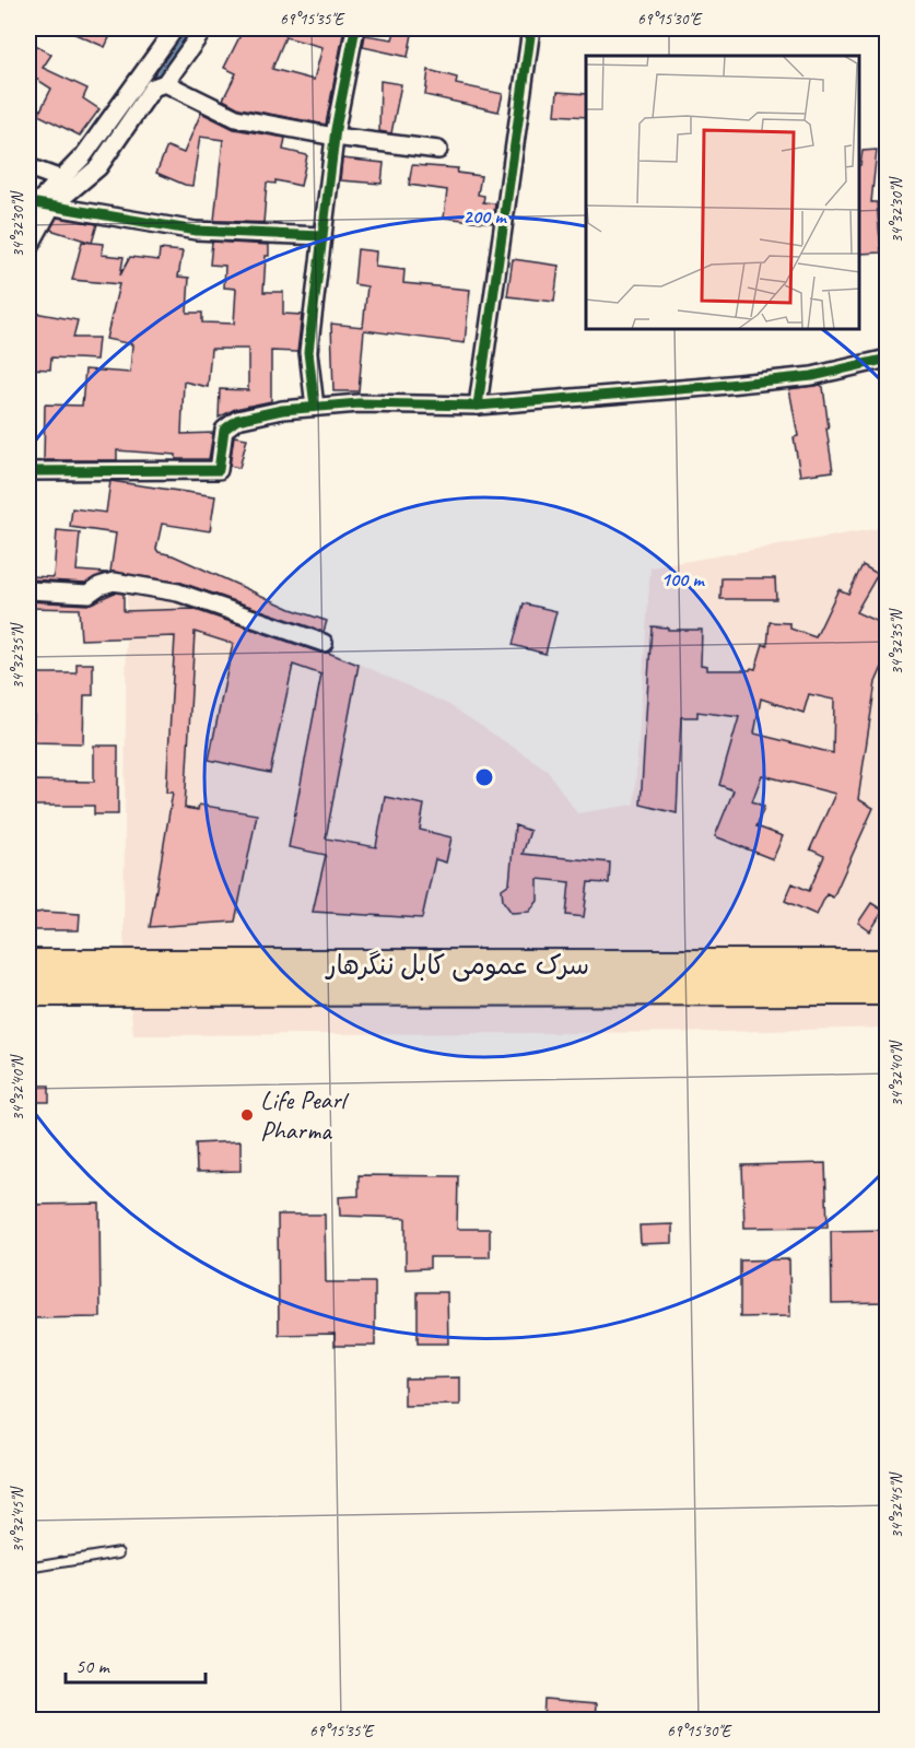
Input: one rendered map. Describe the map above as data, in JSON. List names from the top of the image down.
{
  "streets": {
    "highway": ["سرک عمومی کابل ننگرهار"]
  },
  "places": ["Life Pearl Pharma"],
  "scale_bar": "50 m",
  "coordinates": [
    "69°15'35\"E",
    "69°15'30\"E",
    "34°32'30\"N",
    "34°32'35\"N",
    "34°32'40\"N",
    "34°32'45\"N"
  ],
  "rings": ["200 m", "100 m"]
}
